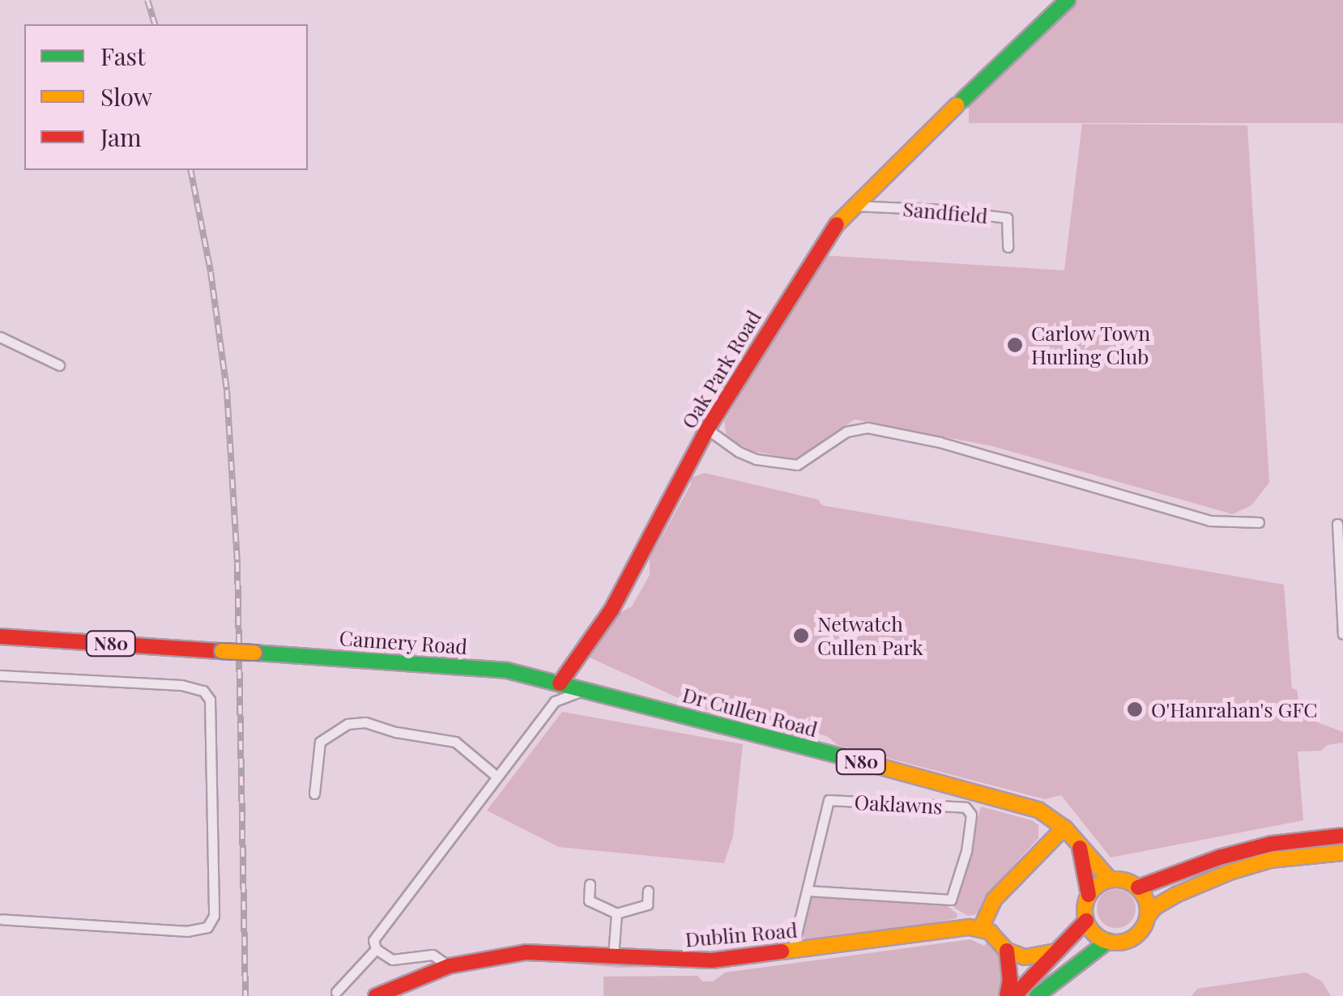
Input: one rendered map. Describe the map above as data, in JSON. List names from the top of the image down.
{
  "streets": {
    "main road": [
      "Oak Park Road",
      "Cannery Road",
      "N80",
      "Dr Cullen Road",
      "Dublin Road"
    ],
    "street": ["Sandfield", "Oaklawns"]
  },
  "crossings": [
    ["Sandfield", "Oak Park Road"],
    ["Oak Park Road", "Cannery Road"],
    ["Oak Park Road", "N80"],
    ["Cannery Road", "N80"],
    ["N80", "Dr Cullen Road"],
    ["Oaklawns", "Dublin Road"]
  ],
  "places": ["Carlow Town Hurling Club", "Netwatch Cullen Park", "O'Hanrahan's GFC"],
  "legend": ["Fast", "Slow", "Jam"]
}
